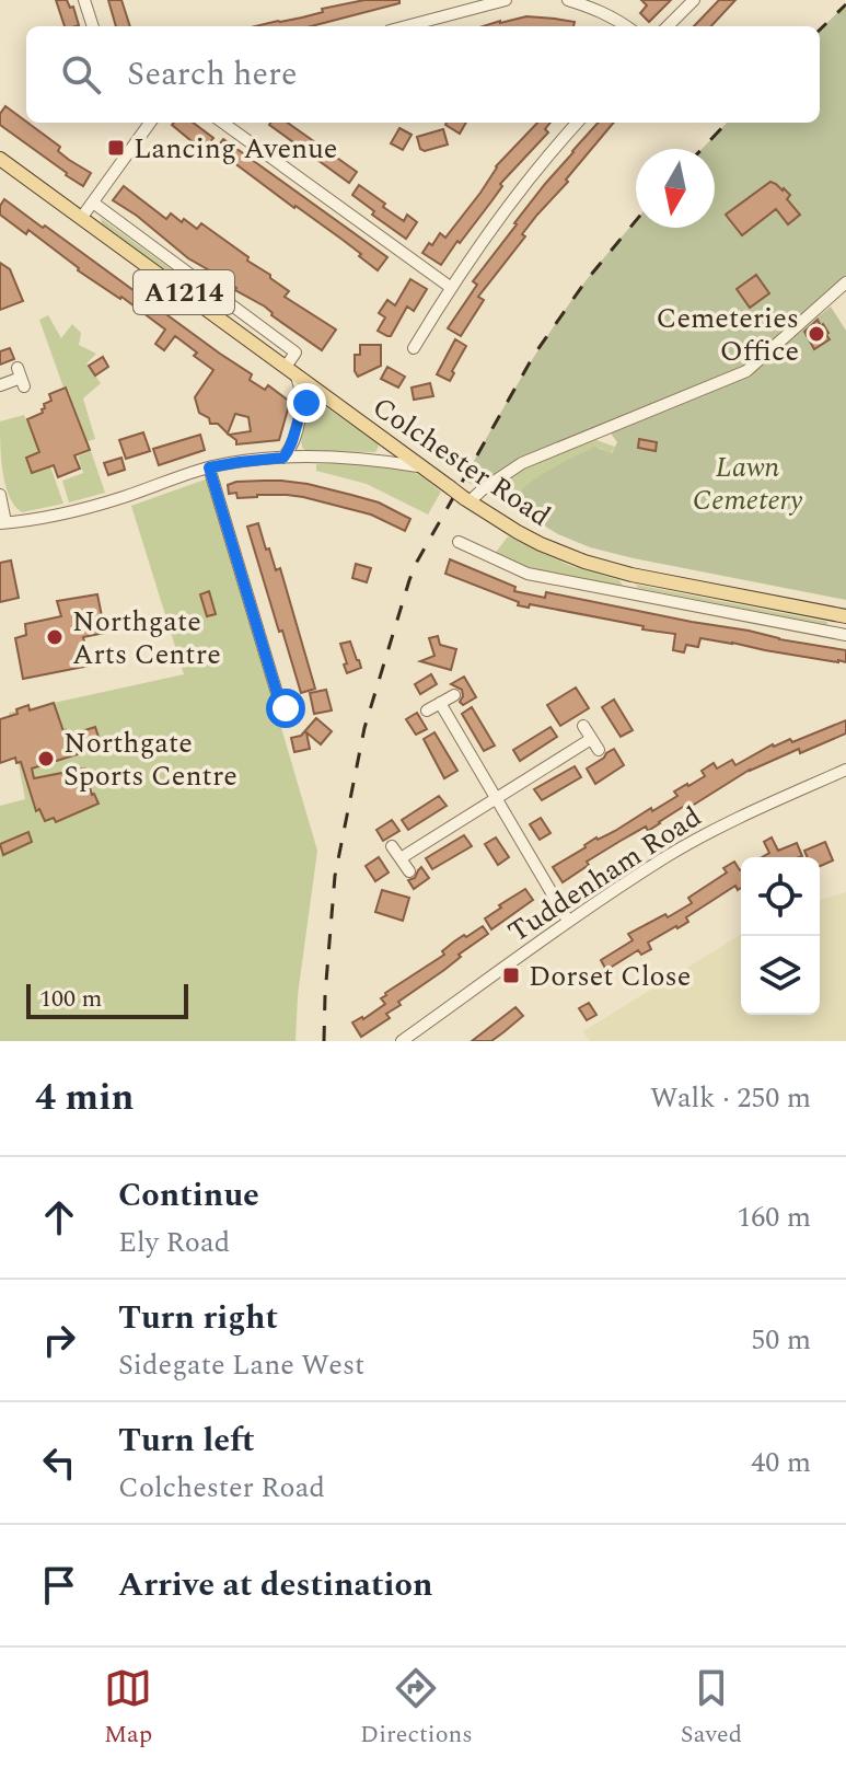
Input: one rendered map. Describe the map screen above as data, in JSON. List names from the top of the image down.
{
  "streets": {
    "main road": ["A1214", "Colchester Road"],
    "street": ["Tuddenham Road"]
  },
  "parks": ["Lawn Cemetery"],
  "places": {
    "transit": ["Lancing Avenue", "Dorset Close"],
    "other": ["Cemeteries Office", "Northgate Arts Centre", "Northgate Sports Centre"]
  },
  "scale_bar": "100 m",
  "north": "bottom",
  "page": {
    "search": "Search here",
    "scale": "100 m",
    "heading": ["4 min", "Walk · 250 m"],
    "list": [
      ["Continue", "Ely Road", "160 m"],
      ["Turn right", "Sidegate Lane West", "50 m"],
      ["Turn left", "Colchester Road", "40 m"],
      "Arrive at destination"
    ],
    "nav": ["Map", "Directions", "Saved"]
  }
}
